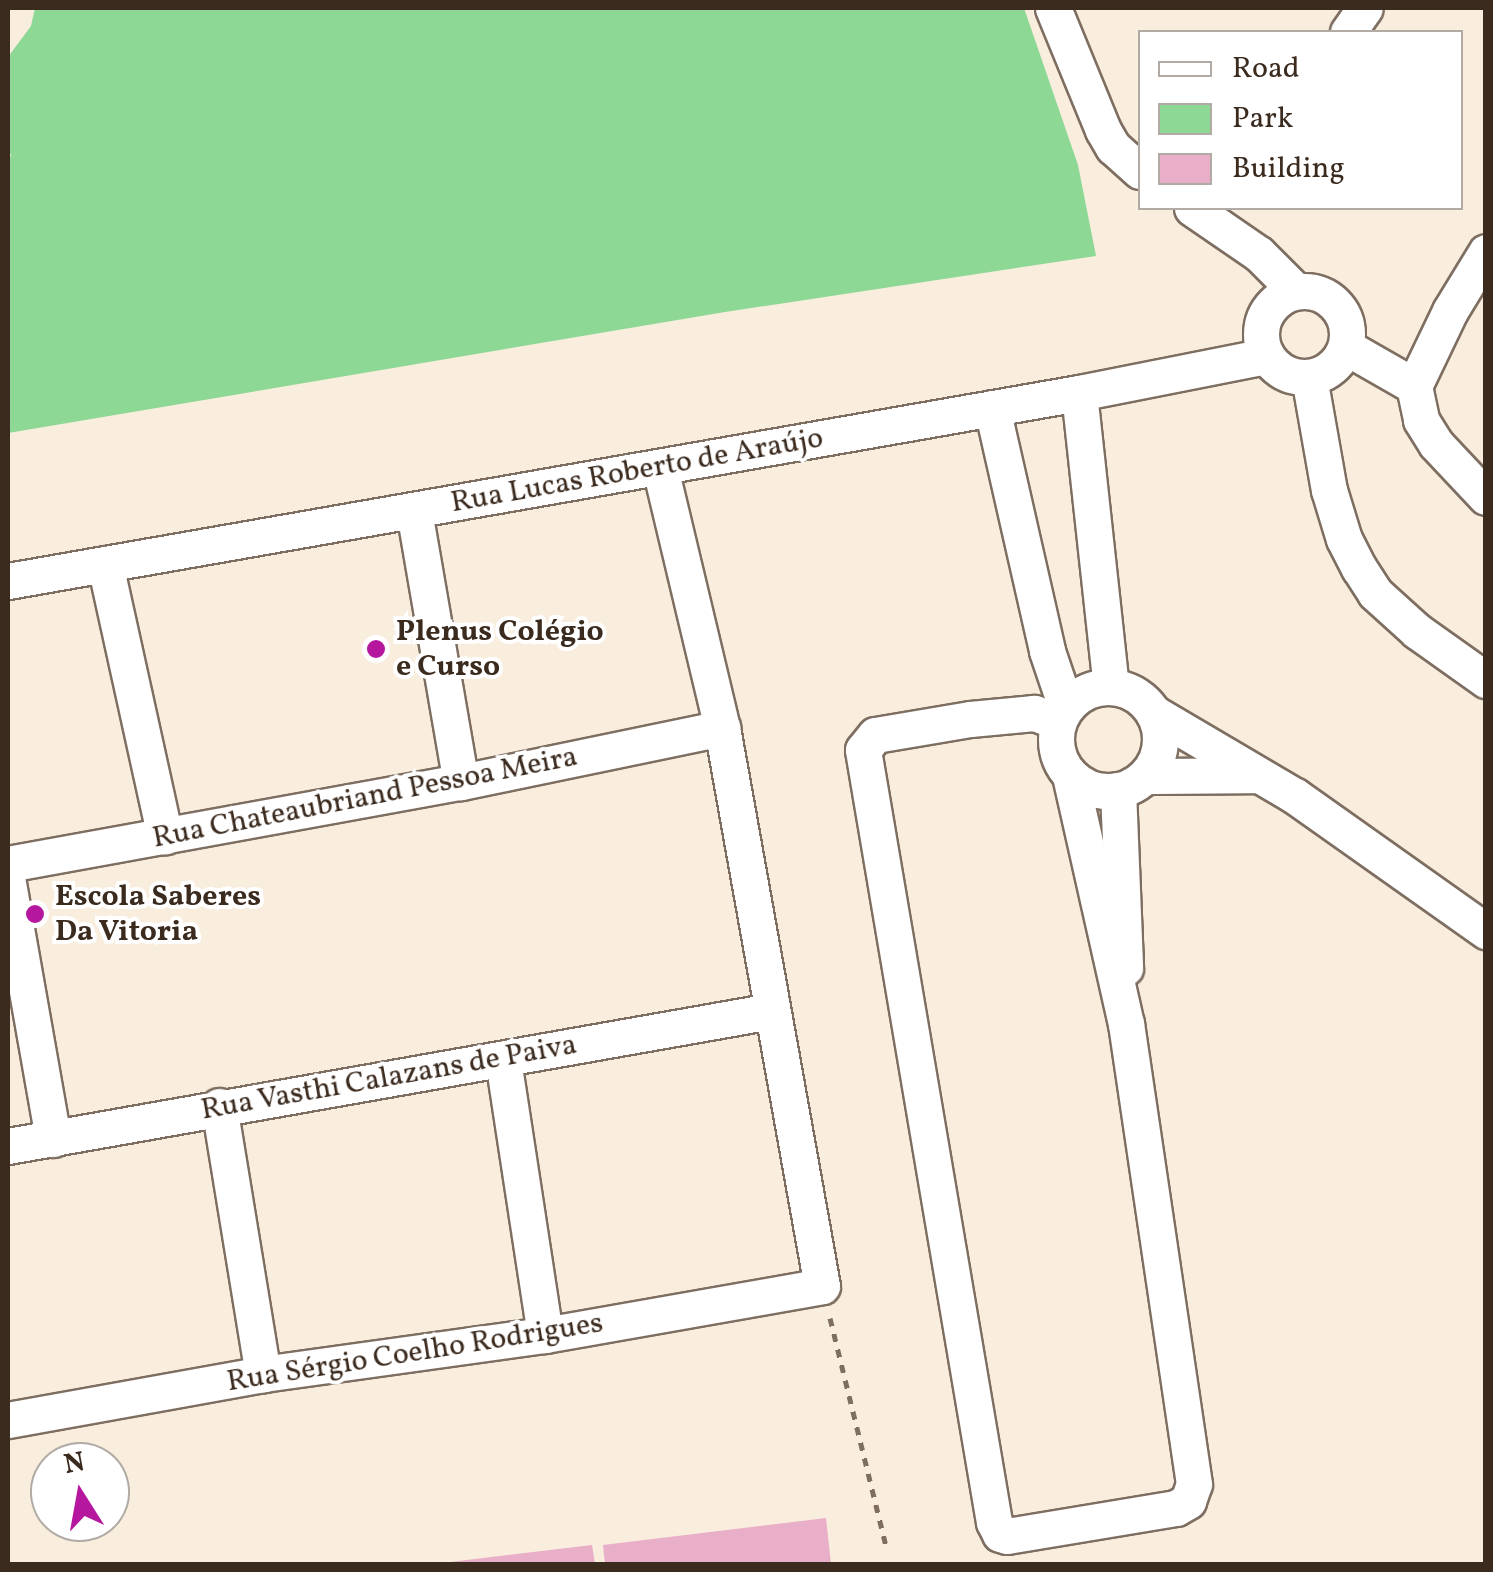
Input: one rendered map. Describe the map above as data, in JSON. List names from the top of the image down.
{
  "streets": {
    "street": [
      "Rua Lucas Roberto de Araújo",
      "Rua Chateaubriand Pessoa Meira",
      "Rua Vasthi Calazans de Paiva",
      "Rua Sérgio Coelho Rodrigues"
    ]
  },
  "places": ["Plenus Colégio e Curso", "Escola Saberes Da Vitoria"],
  "legend": ["Road", "Park", "Building"],
  "north": "top"
}
